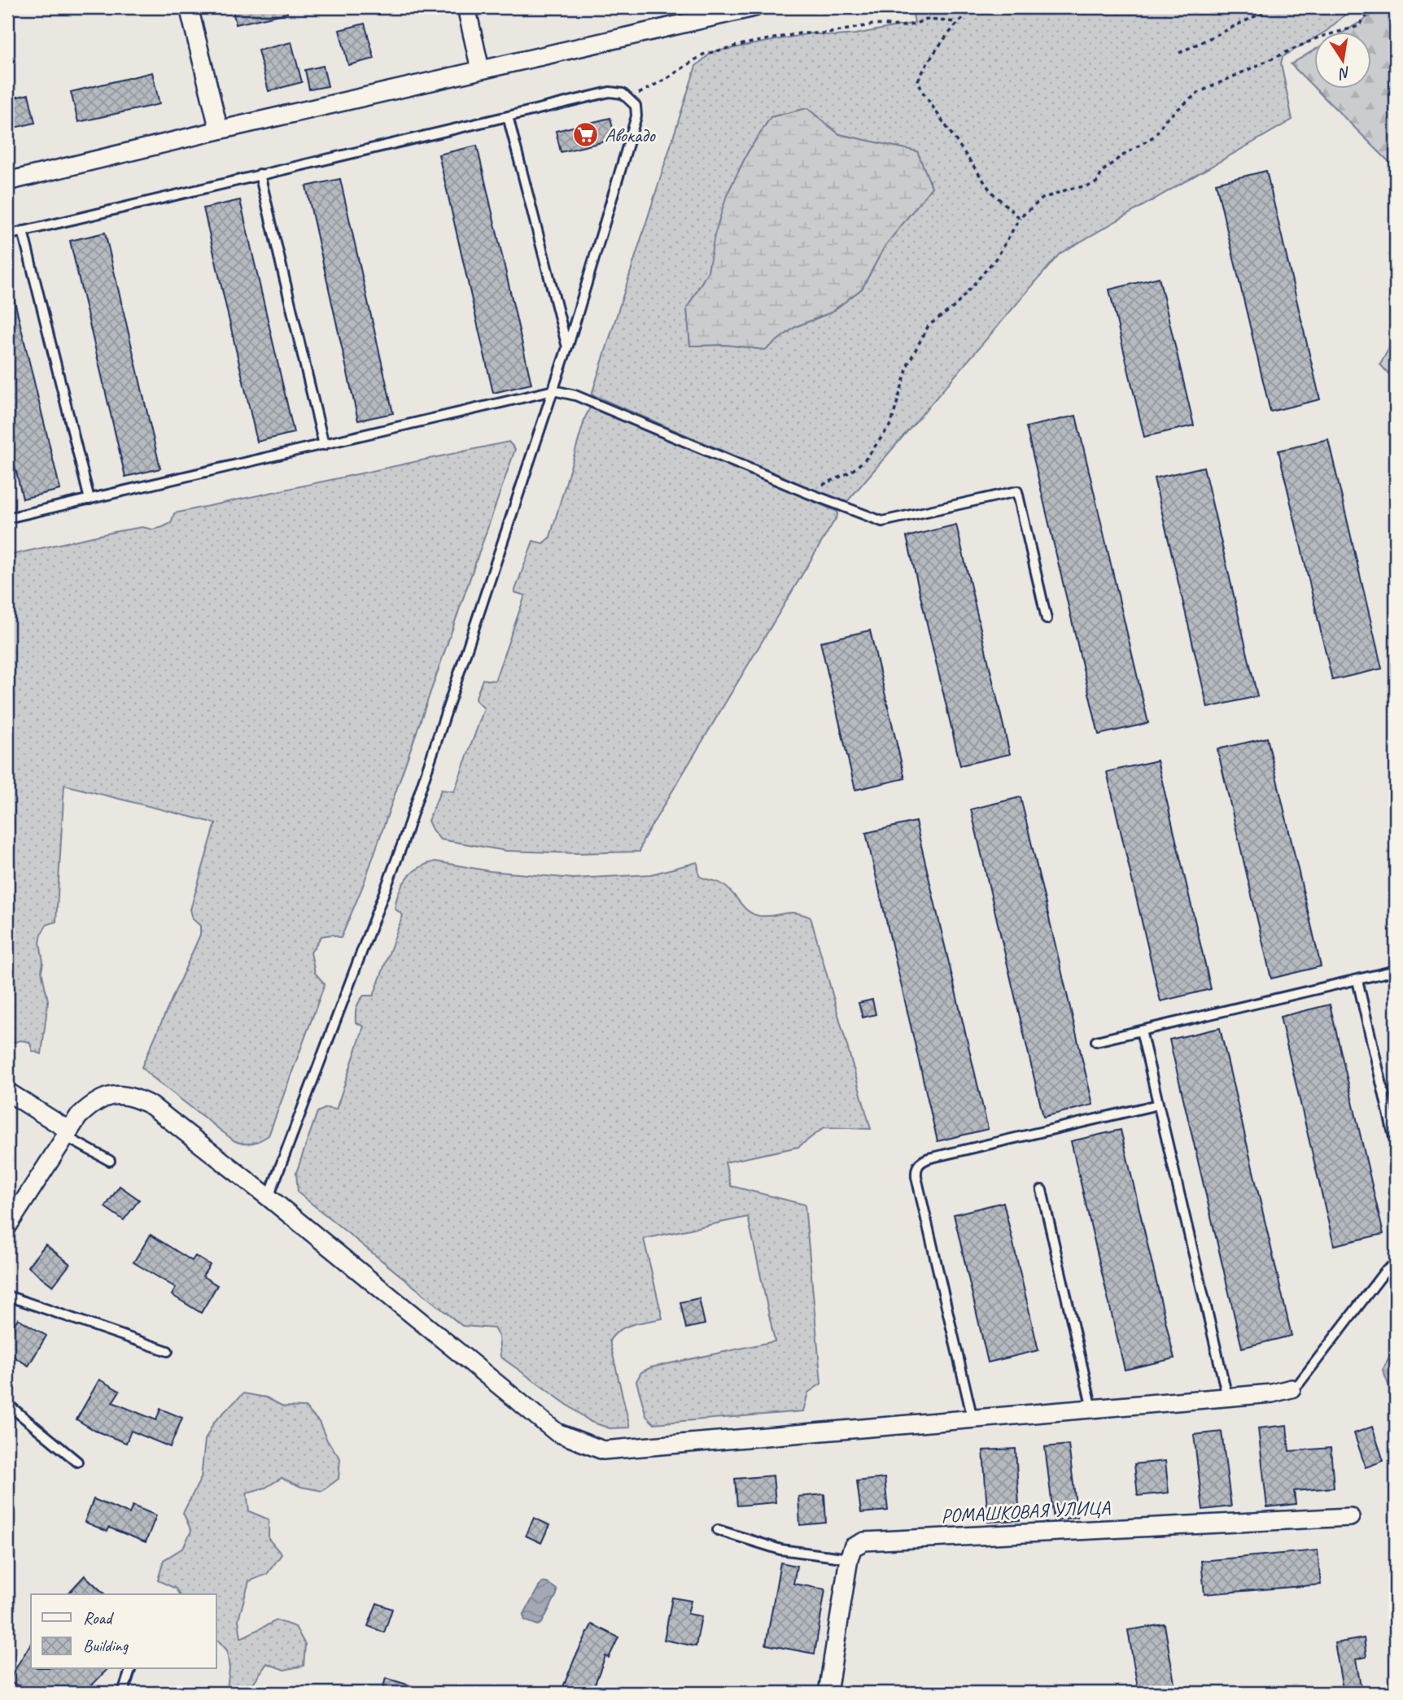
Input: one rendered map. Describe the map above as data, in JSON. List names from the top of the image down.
{
  "streets": {
    "street": ["РОМАШКОВАЯ УЛИЦА"]
  },
  "places": {
    "supermarket": ["Авокадо"]
  },
  "legend": ["Road", "Building"],
  "north": "bottom"
}
